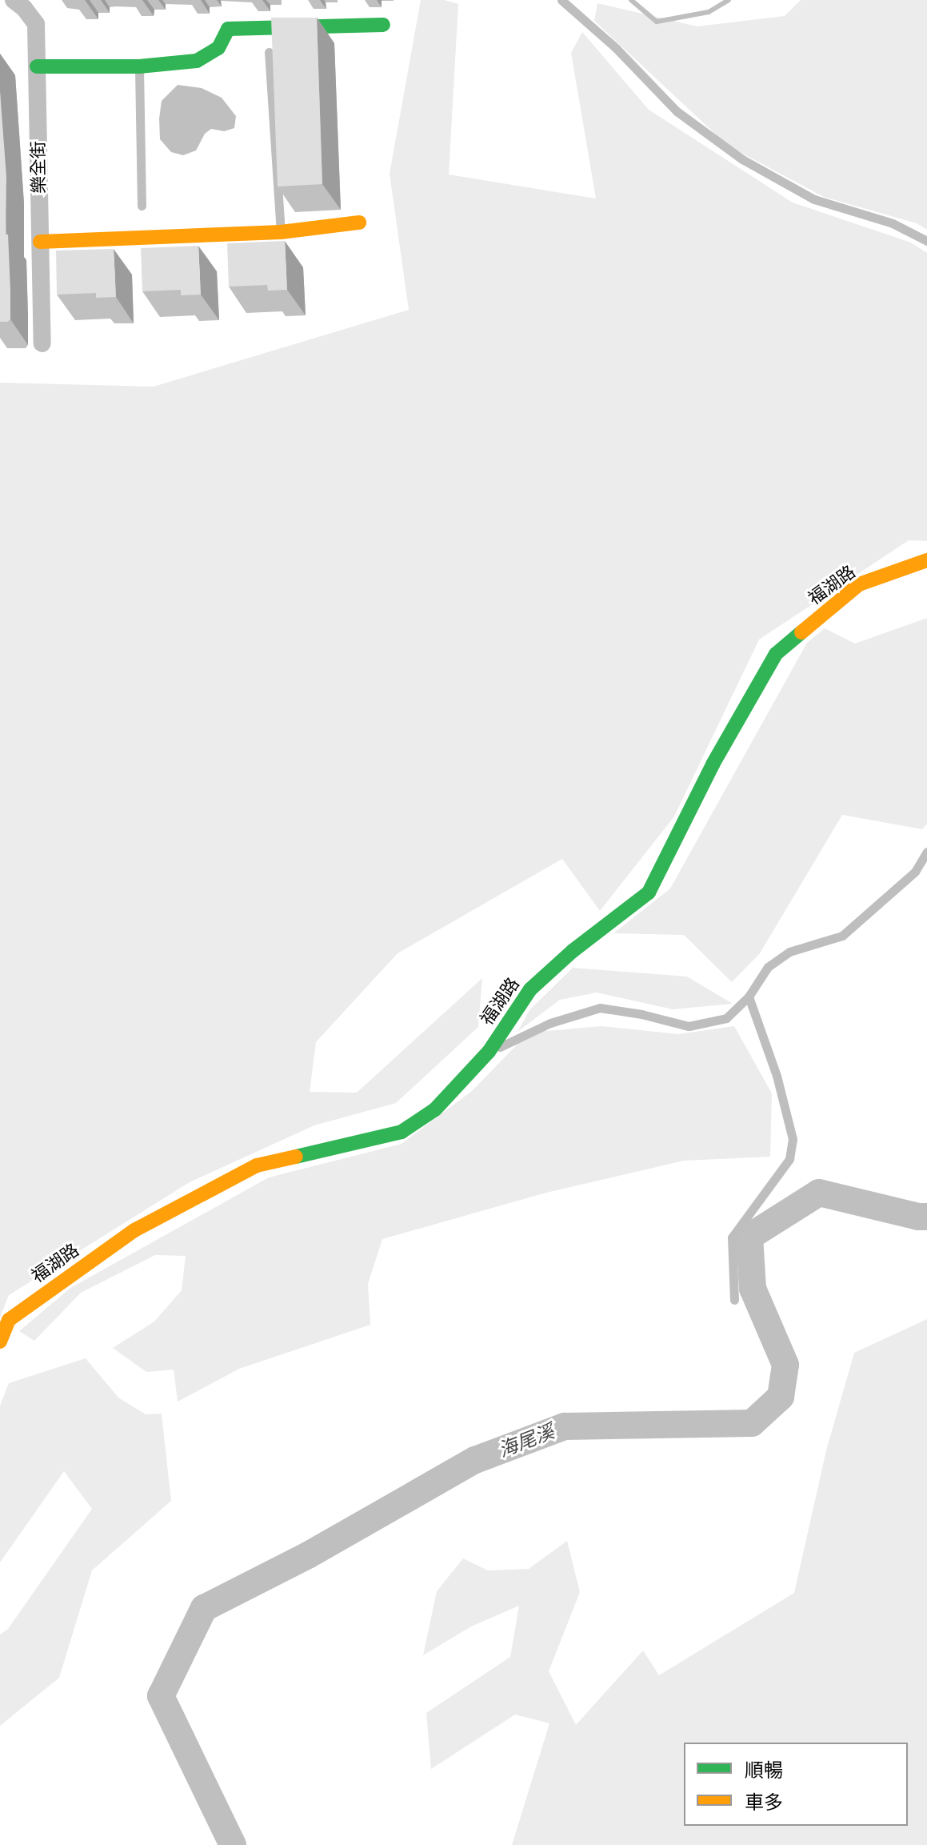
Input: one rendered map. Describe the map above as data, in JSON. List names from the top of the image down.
{
  "streets": {
    "street": ["樂全街", "福湖路"]
  },
  "water": ["海尾溪"],
  "legend": ["順暢", "車多"]
}
